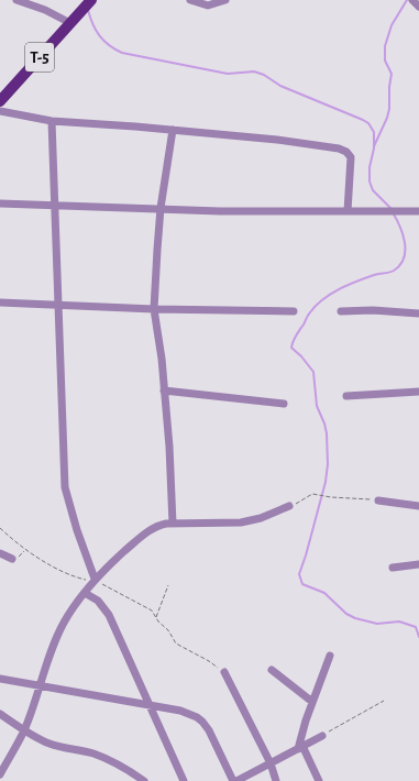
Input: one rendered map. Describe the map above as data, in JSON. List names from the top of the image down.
{
  "streets": {
    "main road": ["T-5"]
  }
}
